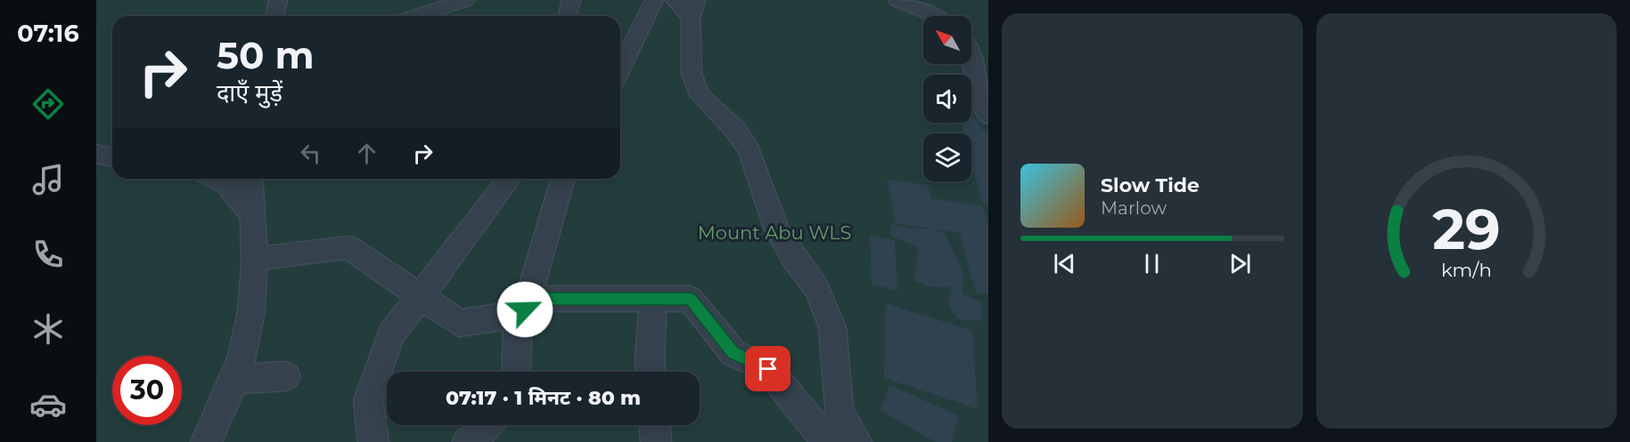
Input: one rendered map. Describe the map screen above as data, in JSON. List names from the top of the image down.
{
  "parks": ["Mount Abu WLS"],
  "north": "top left",
  "page": {
    "tabs": "07:16",
    "turn": ["50 m", "दाएँ मुड़ें"],
    "song": ["Slow Tide", "Marlow"],
    "limit": "30",
    "trip": "07:17 · 1 मिनट · 80 m",
    "gauge": ["29", "km/h"]
  }
}
